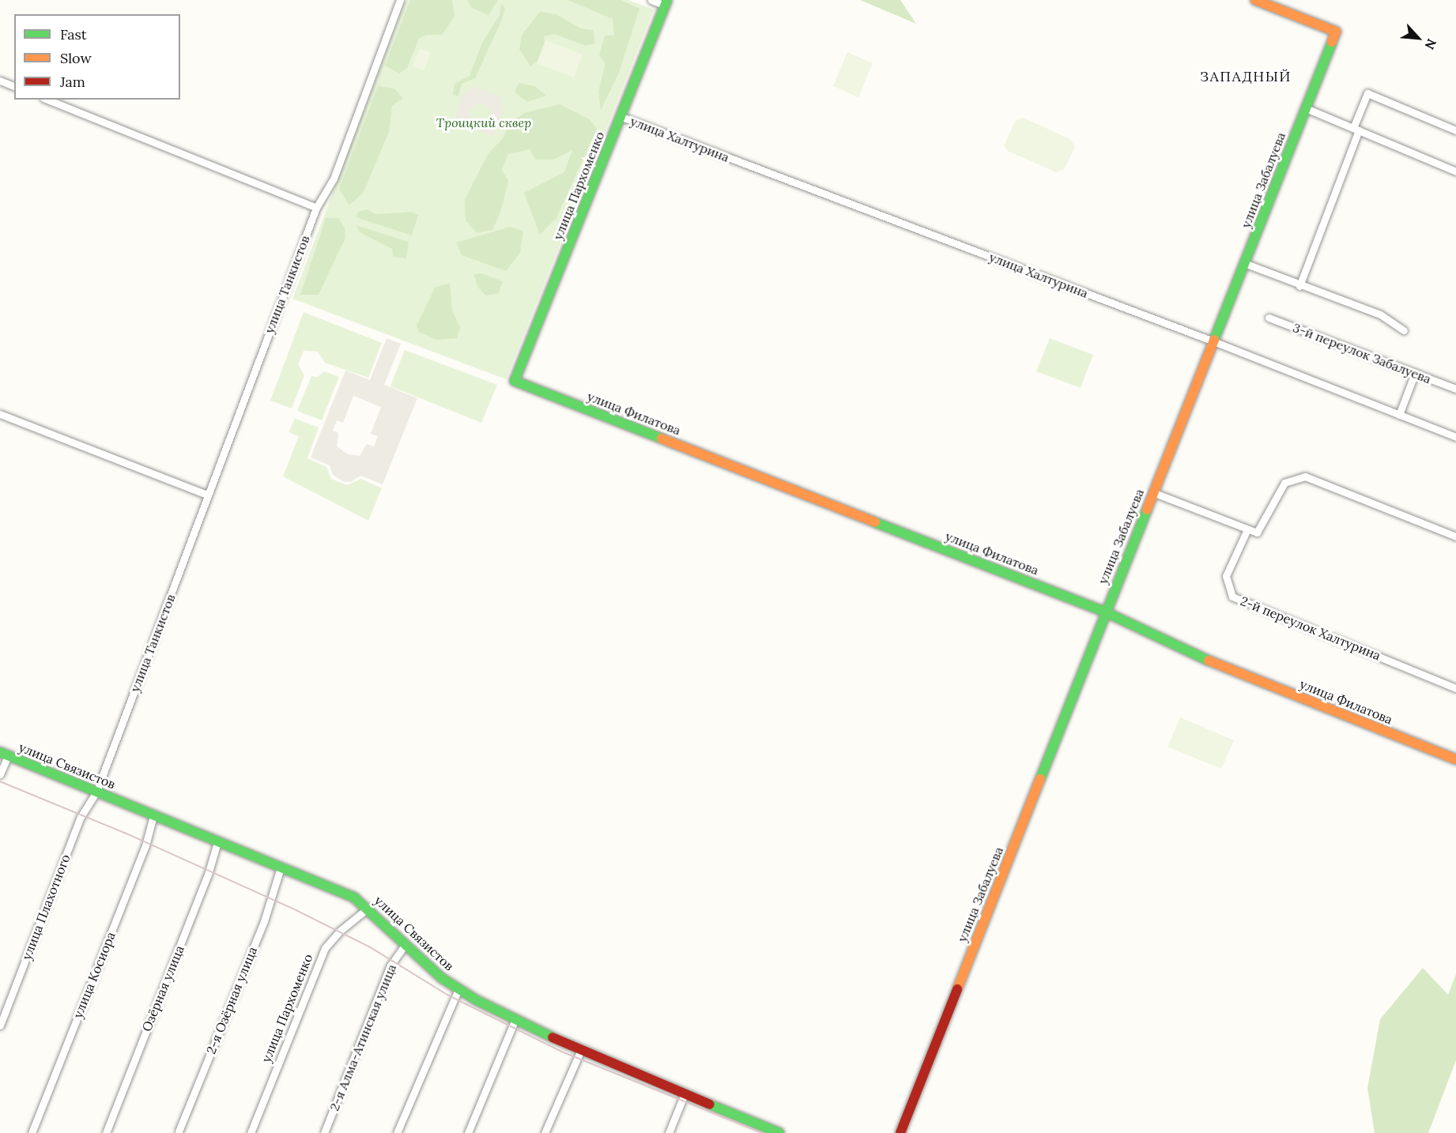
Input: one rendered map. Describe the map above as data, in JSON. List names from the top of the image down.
{
  "streets": {
    "street": [
      "улица Халтурина",
      "улица Забалуева",
      "улица Пархоменко",
      "улица Танкистов",
      "3-й переулок Забалуева",
      "улица Филатова",
      "2-й переулок Халтурина",
      "улица Связистов",
      "улица Плахотного",
      "улица Косиора",
      "Озёрная улица",
      "2-я Озёрная улица",
      "2-я Алма-Атинская улица"
    ]
  },
  "crossings": [
    ["улица Халтурина", "улица Забалуева"],
    ["улица Халтурина", "улица Пархоменко"],
    ["улица Забалуева", "улица Филатова"],
    ["улица Пархоменко", "улица Филатова"],
    ["улица Пархоменко", "улица Связистов"],
    ["улица Танкистов", "улица Связистов"],
    ["улица Танкистов", "улица Плахотного"],
    ["улица Связистов", "улица Плахотного"],
    ["улица Связистов", "улица Косиора"],
    ["улица Связистов", "Озёрная улица"],
    ["улица Связистов", "2-я Озёрная улица"],
    ["улица Связистов", "2-я Алма-Атинская улица"]
  ],
  "districts": ["ЗАПАДНЫЙ"],
  "parks": ["Троицкий сквер"],
  "legend": ["Fast", "Slow", "Jam"],
  "north": "bottom right"
}
